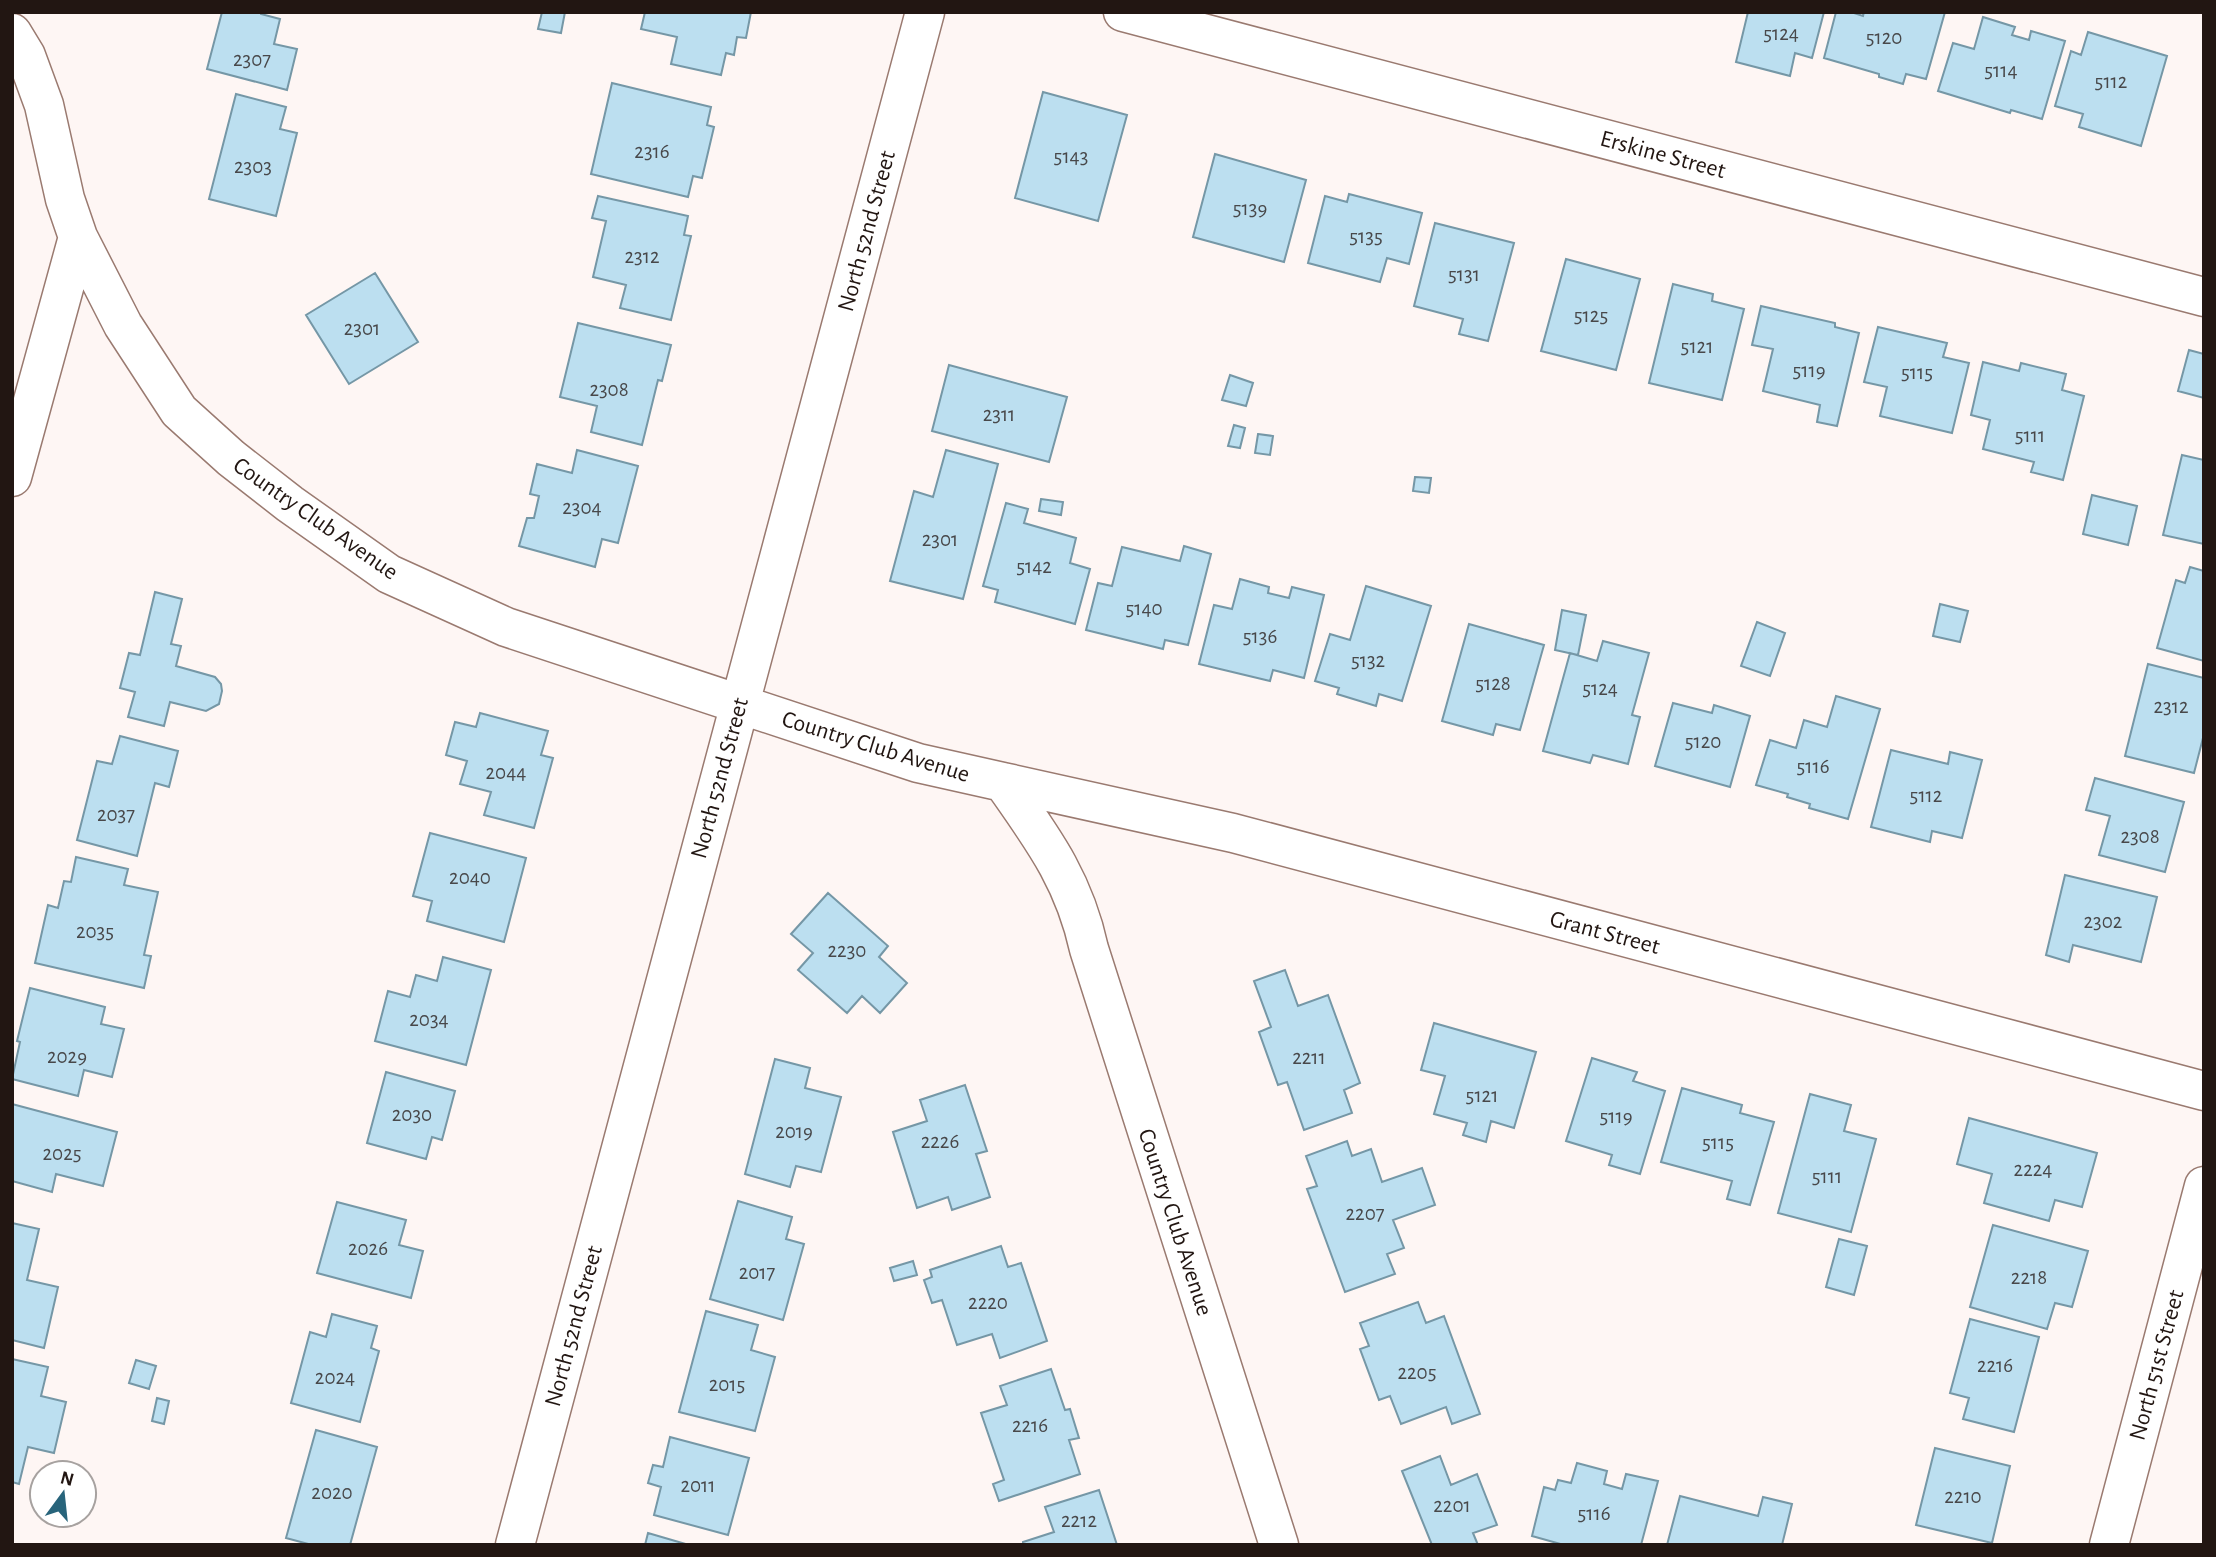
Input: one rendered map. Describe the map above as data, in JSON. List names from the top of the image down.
{
  "streets": {
    "street": [
      "Erskine Street",
      "North 52nd Street",
      "Country Club Avenue",
      "Grant Street",
      "North 51st Street"
    ]
  },
  "crossings": [
    ["North 52nd Street", "Country Club Avenue"],
    ["Country Club Avenue", "Grant Street"]
  ],
  "house_numbers": [
    "5124",
    "5120",
    "2307",
    "5114",
    "5112",
    "2316",
    "5143",
    "2303",
    "5139",
    "5135",
    "2312",
    "5131",
    "5125",
    "2301",
    "5121",
    "5119",
    "5115",
    "2308",
    "2311",
    "5111",
    "2304",
    "2301",
    "5142",
    "5140",
    "5136",
    "5132",
    "5128",
    "5124",
    "2312",
    "5120",
    "5116",
    "2044",
    "5112",
    "2037",
    "2308",
    "2040",
    "2302",
    "2035",
    "2230",
    "2034",
    "2029",
    "2211",
    "5121",
    "2030",
    "5119",
    "2019",
    "2226",
    "5115",
    "2025",
    "2224",
    "5111",
    "2207",
    "2026",
    "2017",
    "2218",
    "2220",
    "2216",
    "2205",
    "2024",
    "2015",
    "2216",
    "2011",
    "2020",
    "2210",
    "2201",
    "5116",
    "2212"
  ],
  "north": "top"
}
